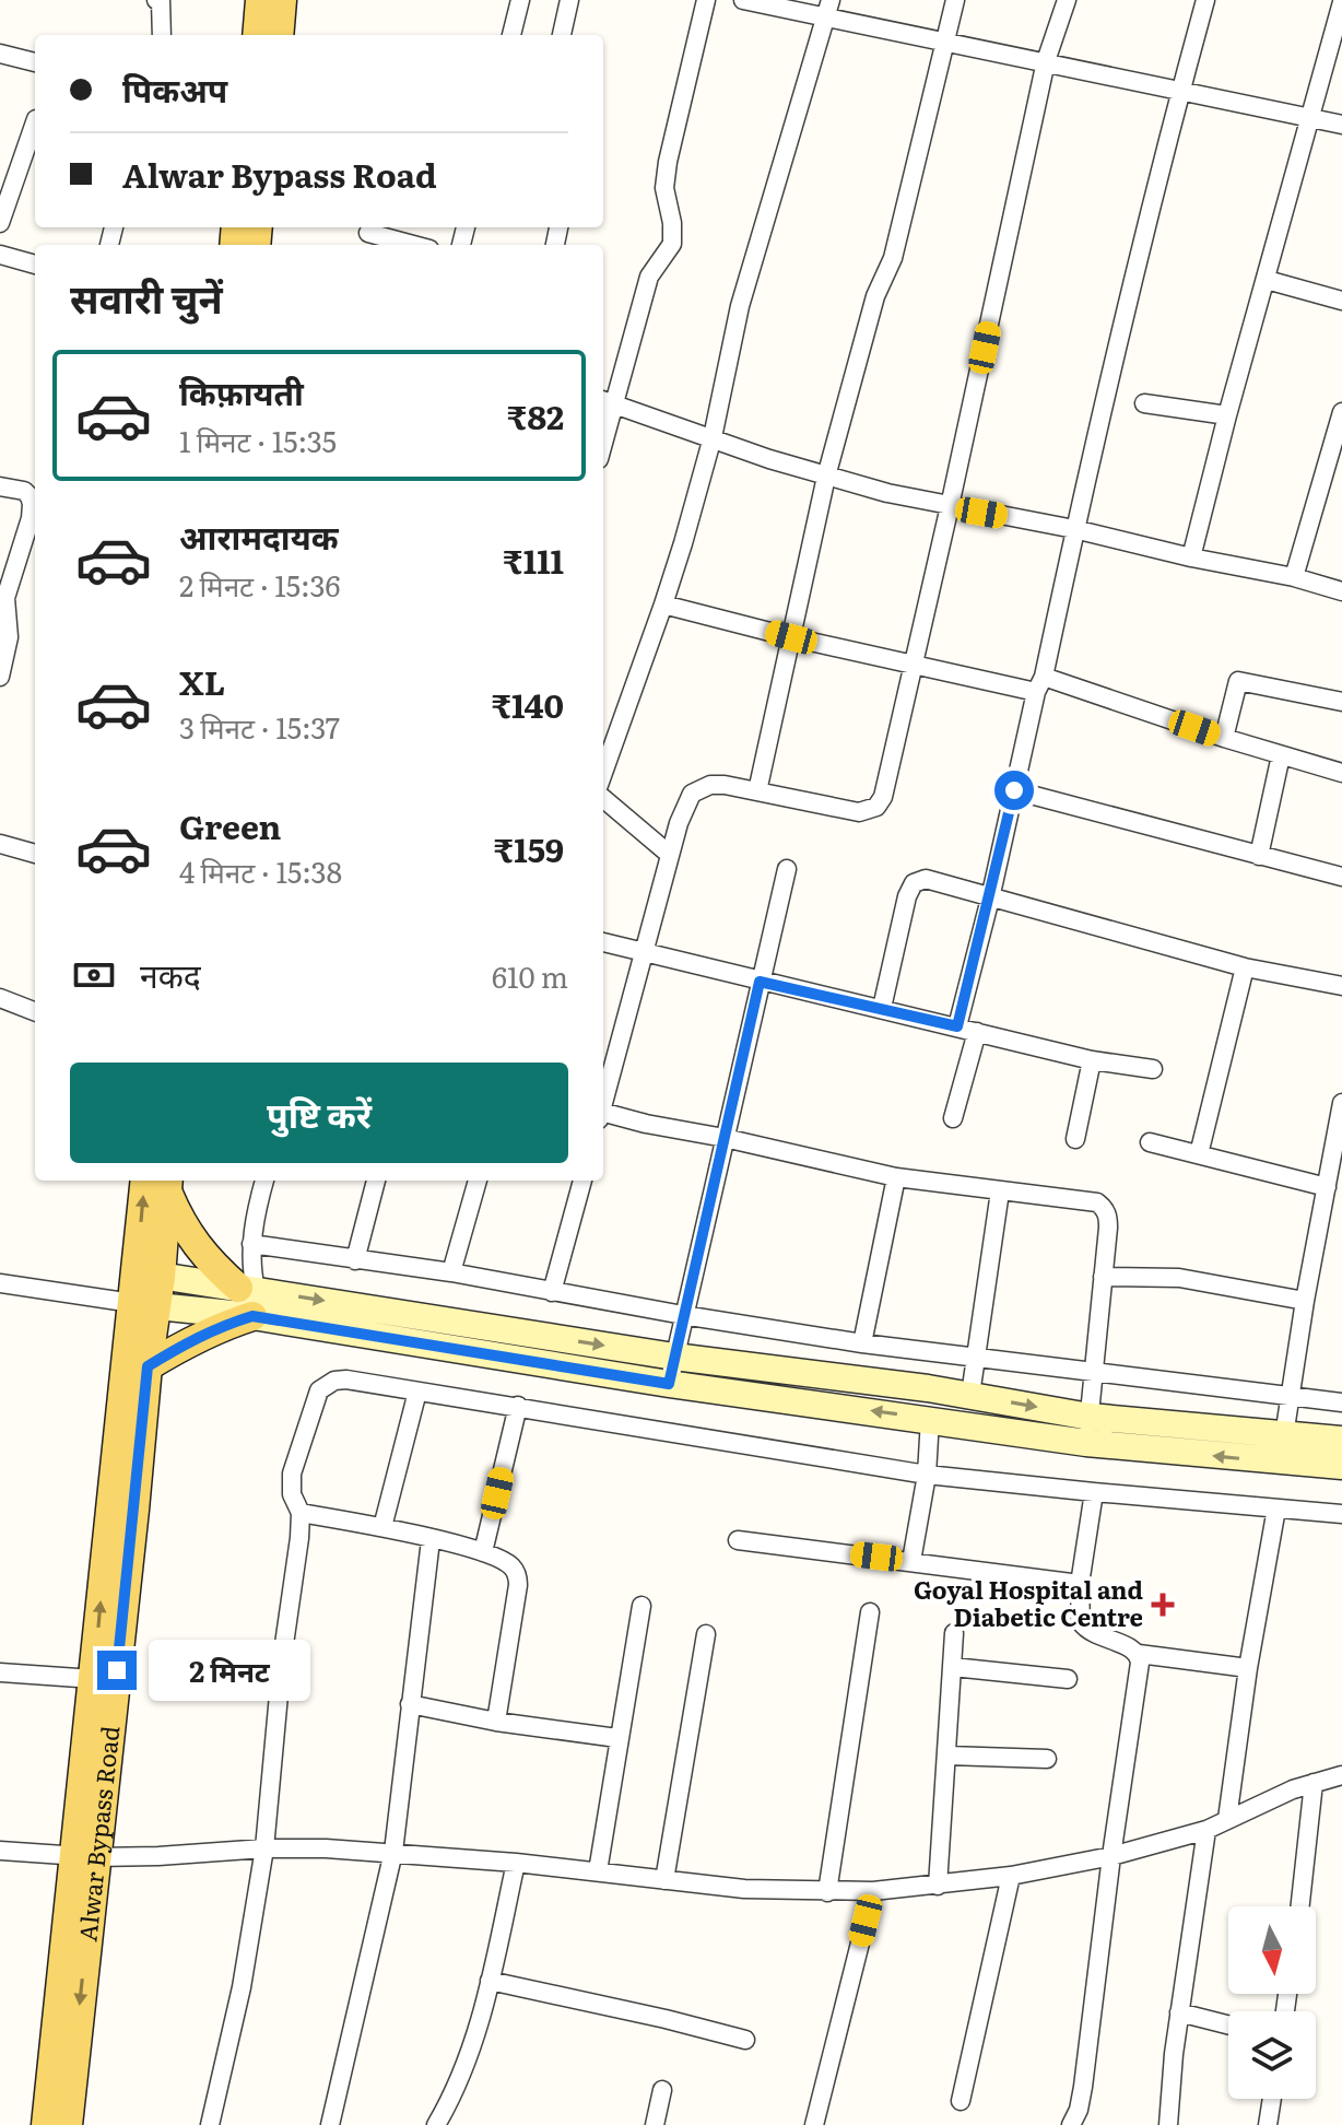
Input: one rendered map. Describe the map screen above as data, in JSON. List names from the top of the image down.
{
  "streets": {
    "main road": ["Alwar Bypass Road"]
  },
  "places": {
    "health": ["Goyal Hospital and Diabetic Centre"]
  },
  "north": "bottom",
  "page": {
    "banner": ["पिकअप", "Alwar Bypass Road"],
    "heading": "सवारी चुनें",
    "list": [
      {
        "name": "किफ़ायती",
        "note": "1 मिनट · 15:35",
        "value": "₹82"
      },
      {
        "name": "आरामदायक",
        "note": "2 मिनट · 15:36",
        "value": "₹111"
      },
      {
        "name": "XL",
        "note": "3 मिनट · 15:37",
        "value": "₹140"
      },
      {
        "name": "Green",
        "note": "4 मिनट · 15:38",
        "value": "₹159"
      }
    ],
    "pay": ["नकद", "610 m"],
    "buttons": "पुष्टि करें",
    "bubble": "2 मिनट"
  }
}
